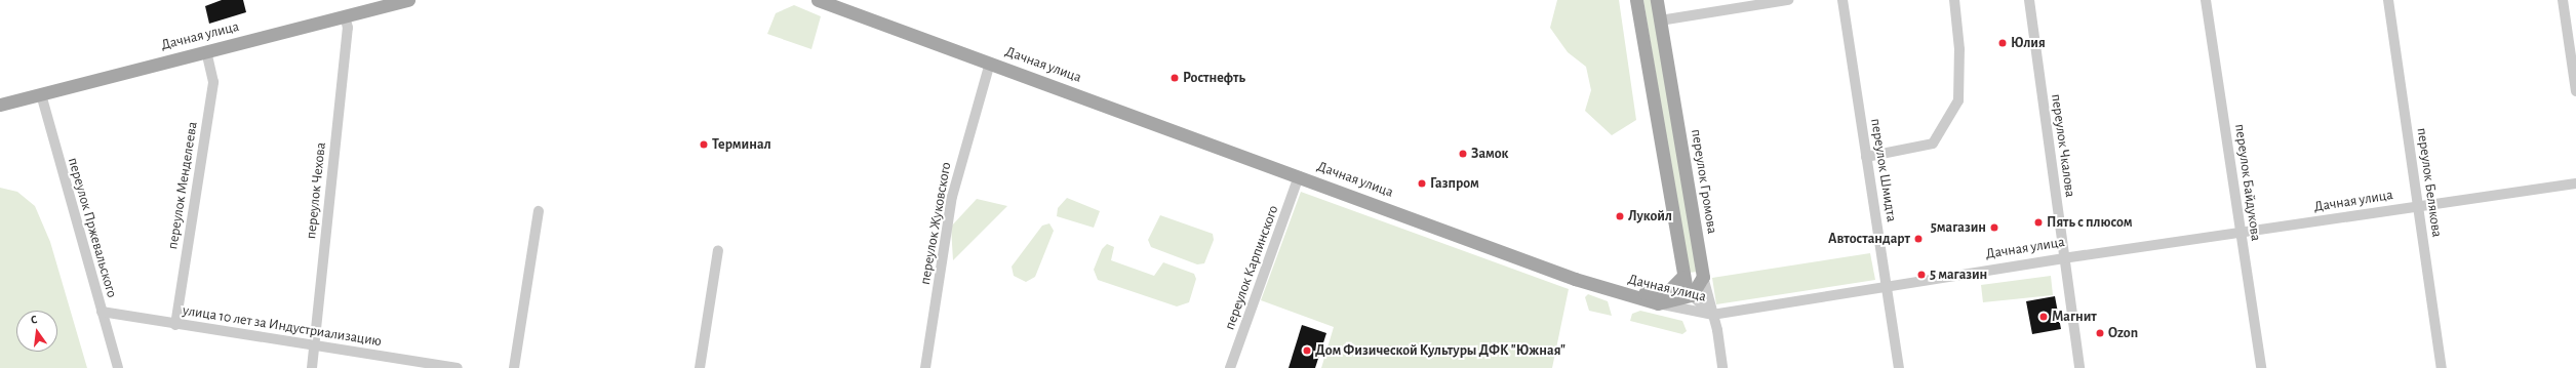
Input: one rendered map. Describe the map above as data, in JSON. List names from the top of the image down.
{
  "streets": {
    "main road": ["Дачная улица", "переулок Громова"],
    "street": [
      "переулок Чкалова",
      "переулок Шмидта",
      "переулок Байдукова",
      "переулок Белякова",
      "переулок Менделеева",
      "переулок Чехова",
      "переулок Жуковского",
      "переулок Пржевальского",
      "переулок Карпинского",
      "улица 10 лет за Индустриализацию"
    ]
  },
  "crossings": [
    ["Дачная улица", "переулок Чкалова"],
    ["Дачная улица", "переулок Шмидта"],
    ["Дачная улица", "переулок Громова"],
    ["Дачная улица", "переулок Байдукова"],
    ["Дачная улица", "переулок Белякова"],
    ["Дачная улица", "переулок Менделеева"],
    ["Дачная улица", "переулок Чехова"],
    ["Дачная улица", "переулок Жуковского"],
    ["Дачная улица", "переулок Пржевальского"],
    ["Дачная улица", "переулок Карпинского"],
    ["переулок Менделеева", "улица 10 лет за Индустриализацию"],
    ["переулок Чехова", "улица 10 лет за Индустриализацию"],
    ["переулок Пржевальского", "улица 10 лет за Индустриализацию"]
  ],
  "places": [
    "Юлия",
    "Ростнефть",
    "Терминал",
    "Замок",
    "Газпром",
    "Лукойл",
    "Пять с плюсом",
    "5магазин",
    "Автостандарт",
    "5 магазин",
    "Магнит",
    "Ozon",
    "Дом Физической Культуры ДФК \"Южная\""
  ],
  "north": "top"
}
